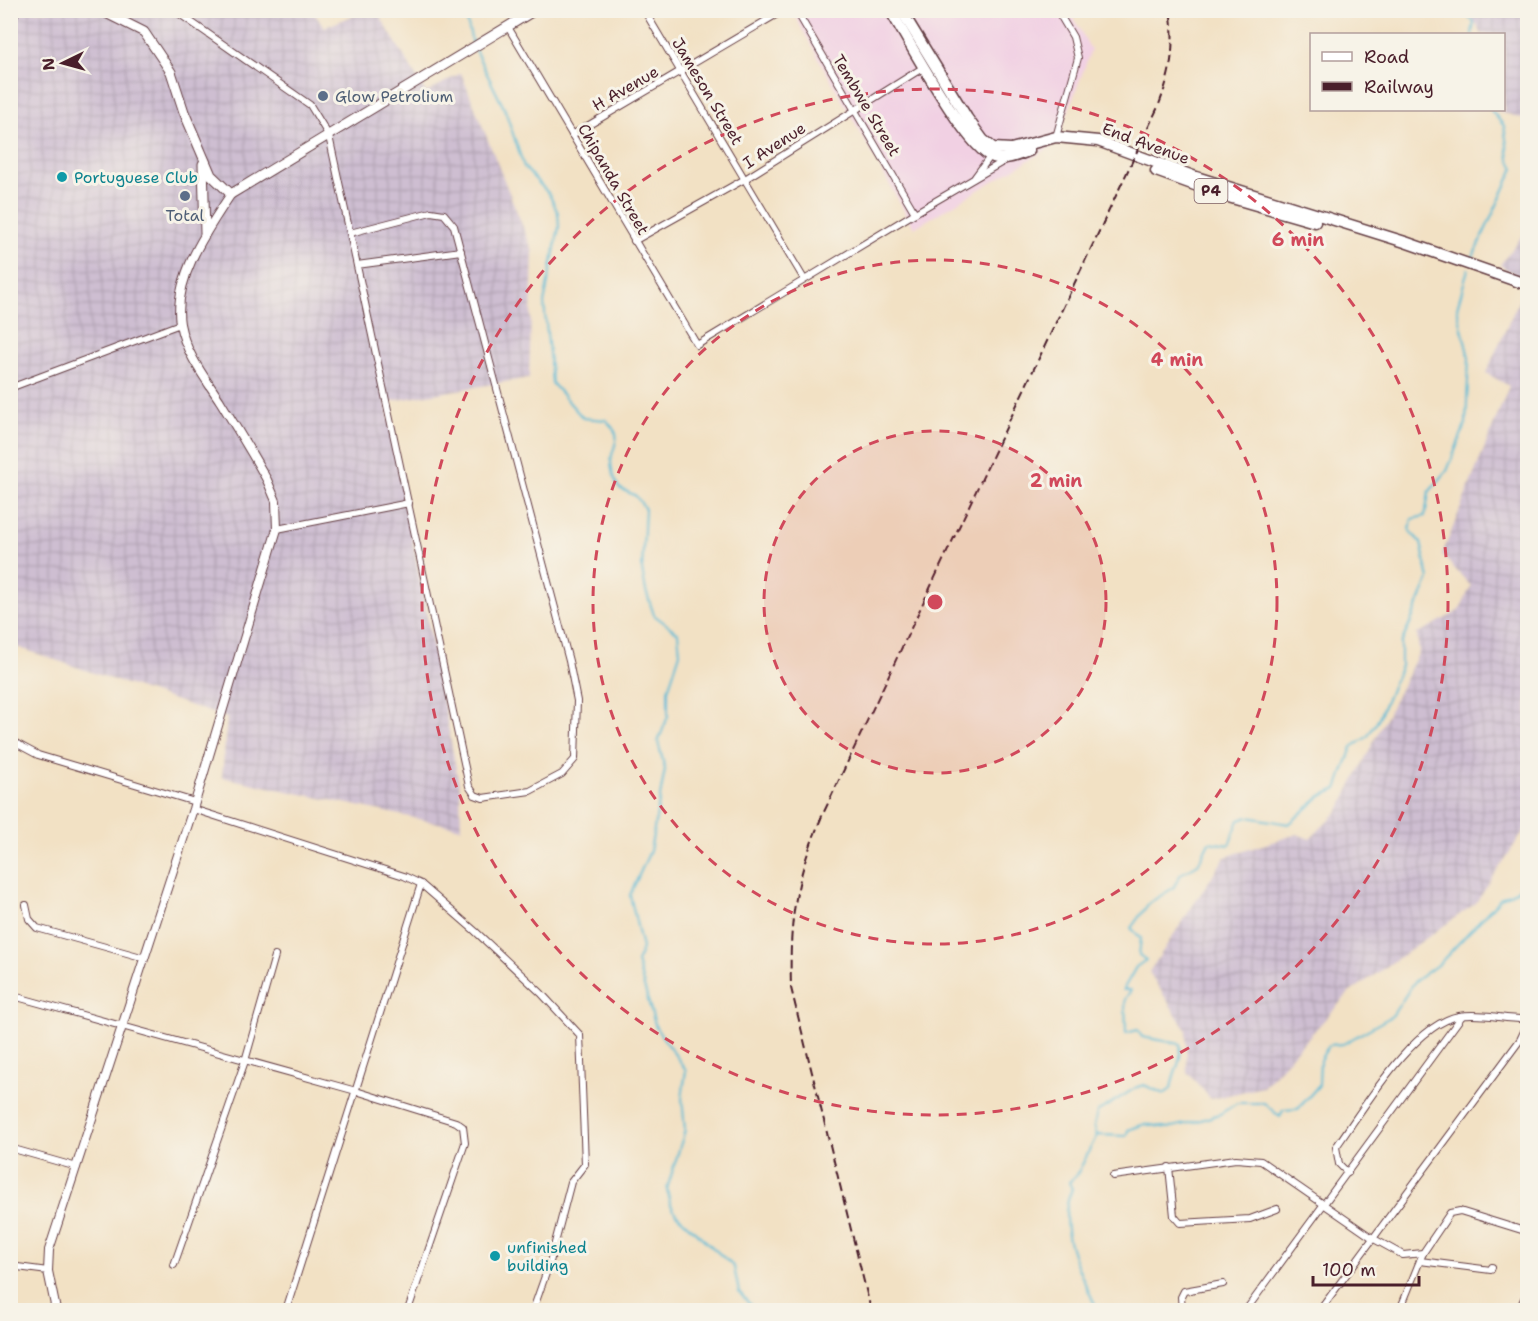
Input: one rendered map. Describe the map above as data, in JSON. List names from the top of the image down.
{
  "streets": {
    "highway": ["End Avenue", "P4"],
    "street": [
      "H Avenue",
      "Jameson Street",
      "Tembwe Street",
      "I Avenue",
      "Chipanda Street"
    ]
  },
  "crossings": [
    ["H Avenue", "Jameson Street"],
    ["H Avenue", "Chipanda Street"],
    ["Jameson Street", "End Avenue"],
    ["Jameson Street", "I Avenue"],
    ["Tembwe Street", "End Avenue"],
    ["Tembwe Street", "I Avenue"],
    ["End Avenue", "Chipanda Street"],
    ["I Avenue", "Chipanda Street"]
  ],
  "places": [
    "Glow Petrolium",
    "Portuguese Club",
    "Total",
    "unfinished building"
  ],
  "legend": ["Road", "Railway"],
  "scale_bar": "100 m",
  "north": "left",
  "rings": ["6 min", "4 min", "2 min"]
}
